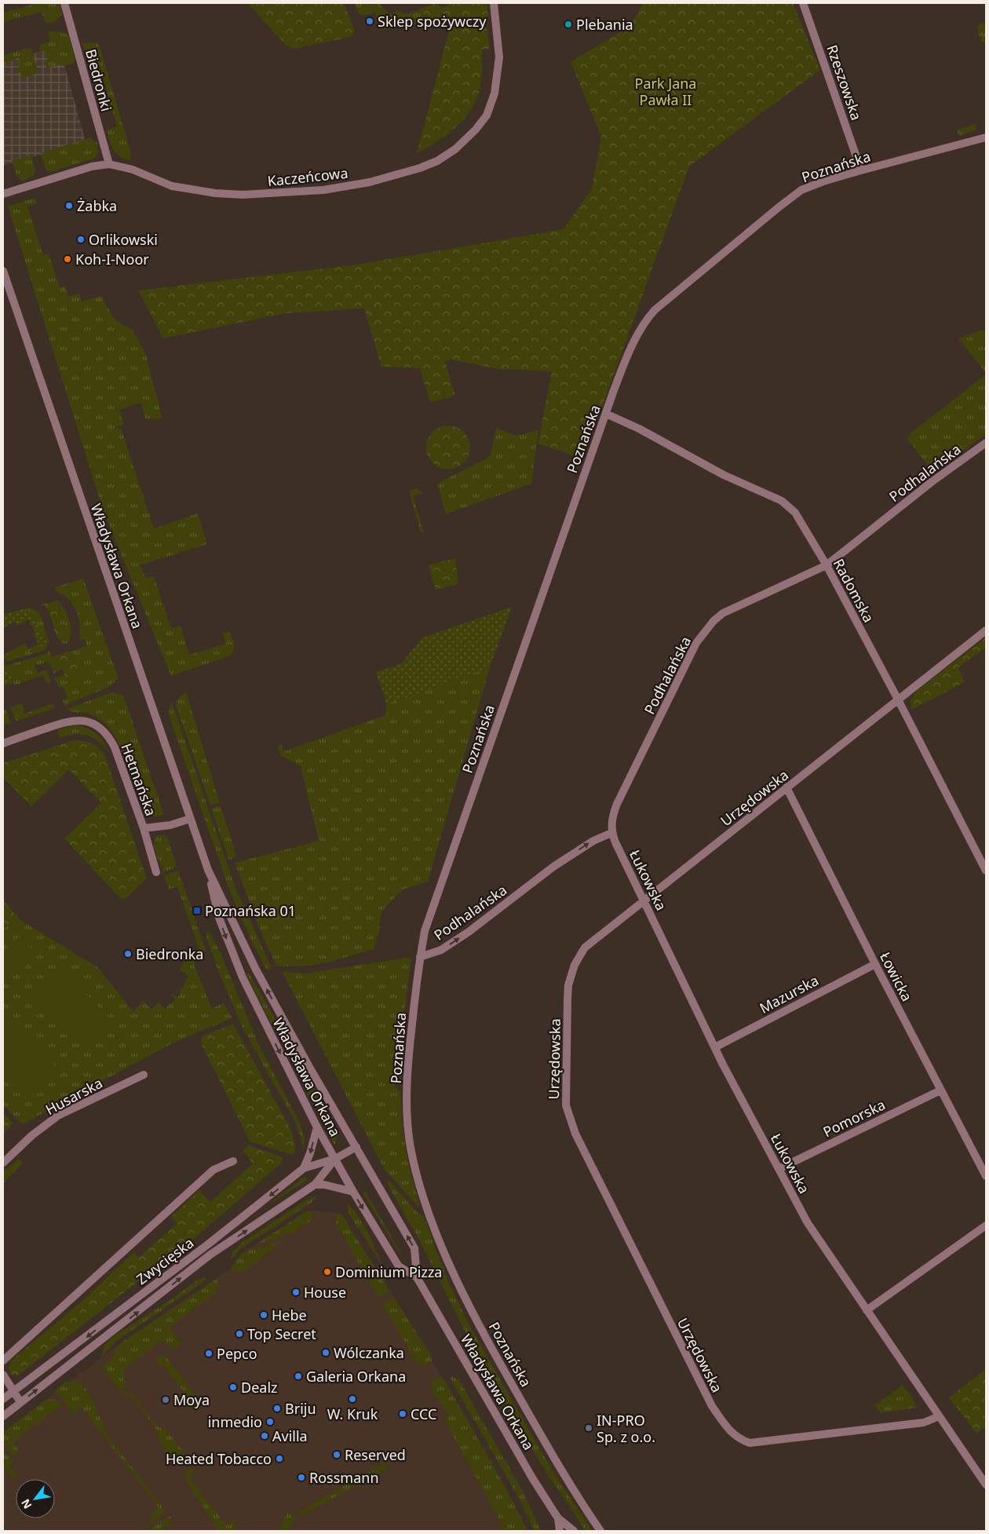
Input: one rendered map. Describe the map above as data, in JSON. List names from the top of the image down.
{
  "streets": {
    "street": [
      "Biedronki",
      "Rzeszowska",
      "Poznańska",
      "Kaczeńcowa",
      "Podhalańska",
      "Władysława Orkana",
      "Radomska",
      "Hetmańska",
      "Urzędowska",
      "Łukowska",
      "Łowicka",
      "Mazurska",
      "Husarska",
      "Pomorska",
      "Zwycięska"
    ]
  },
  "crossings": [
    ["Biedronki", "Kaczeńcowa"],
    ["Rzeszowska", "Poznańska"],
    ["Poznańska", "Podhalańska"],
    ["Poznańska", "Radomska"],
    ["Podhalańska", "Radomska"],
    ["Podhalańska", "Łukowska"],
    ["Władysława Orkana", "Hetmańska"],
    ["Władysława Orkana", "Zwycięska"],
    ["Radomska", "Urzędowska"],
    ["Urzędowska", "Łukowska"],
    ["Urzędowska", "Łowicka"],
    ["Łukowska", "Mazurska"],
    ["Łukowska", "Pomorska"],
    ["Łowicka", "Mazurska"],
    ["Łowicka", "Pomorska"]
  ],
  "parks": ["Park Jana Pawła II"],
  "places": {
    "other": [
      "Sklep spożywczy",
      "Plebania",
      "Żabka",
      "Orlikowski",
      "Koh-I-Noor",
      "Biedronka",
      "Dominium Pizza",
      "House",
      "Hebe",
      "Top Secret",
      "Wólczanka",
      "Pepco",
      "Galeria Orkana",
      "Dealz",
      "W. Kruk",
      "Moya",
      "Briju",
      "CCC",
      "inmedio",
      "IN-PRO Sp. z o.o.",
      "Avilla",
      "Reserved",
      "Heated Tobacco",
      "Rossmann"
    ],
    "transit": ["Poznańska 01"]
  },
  "north": "bottom left"
}
